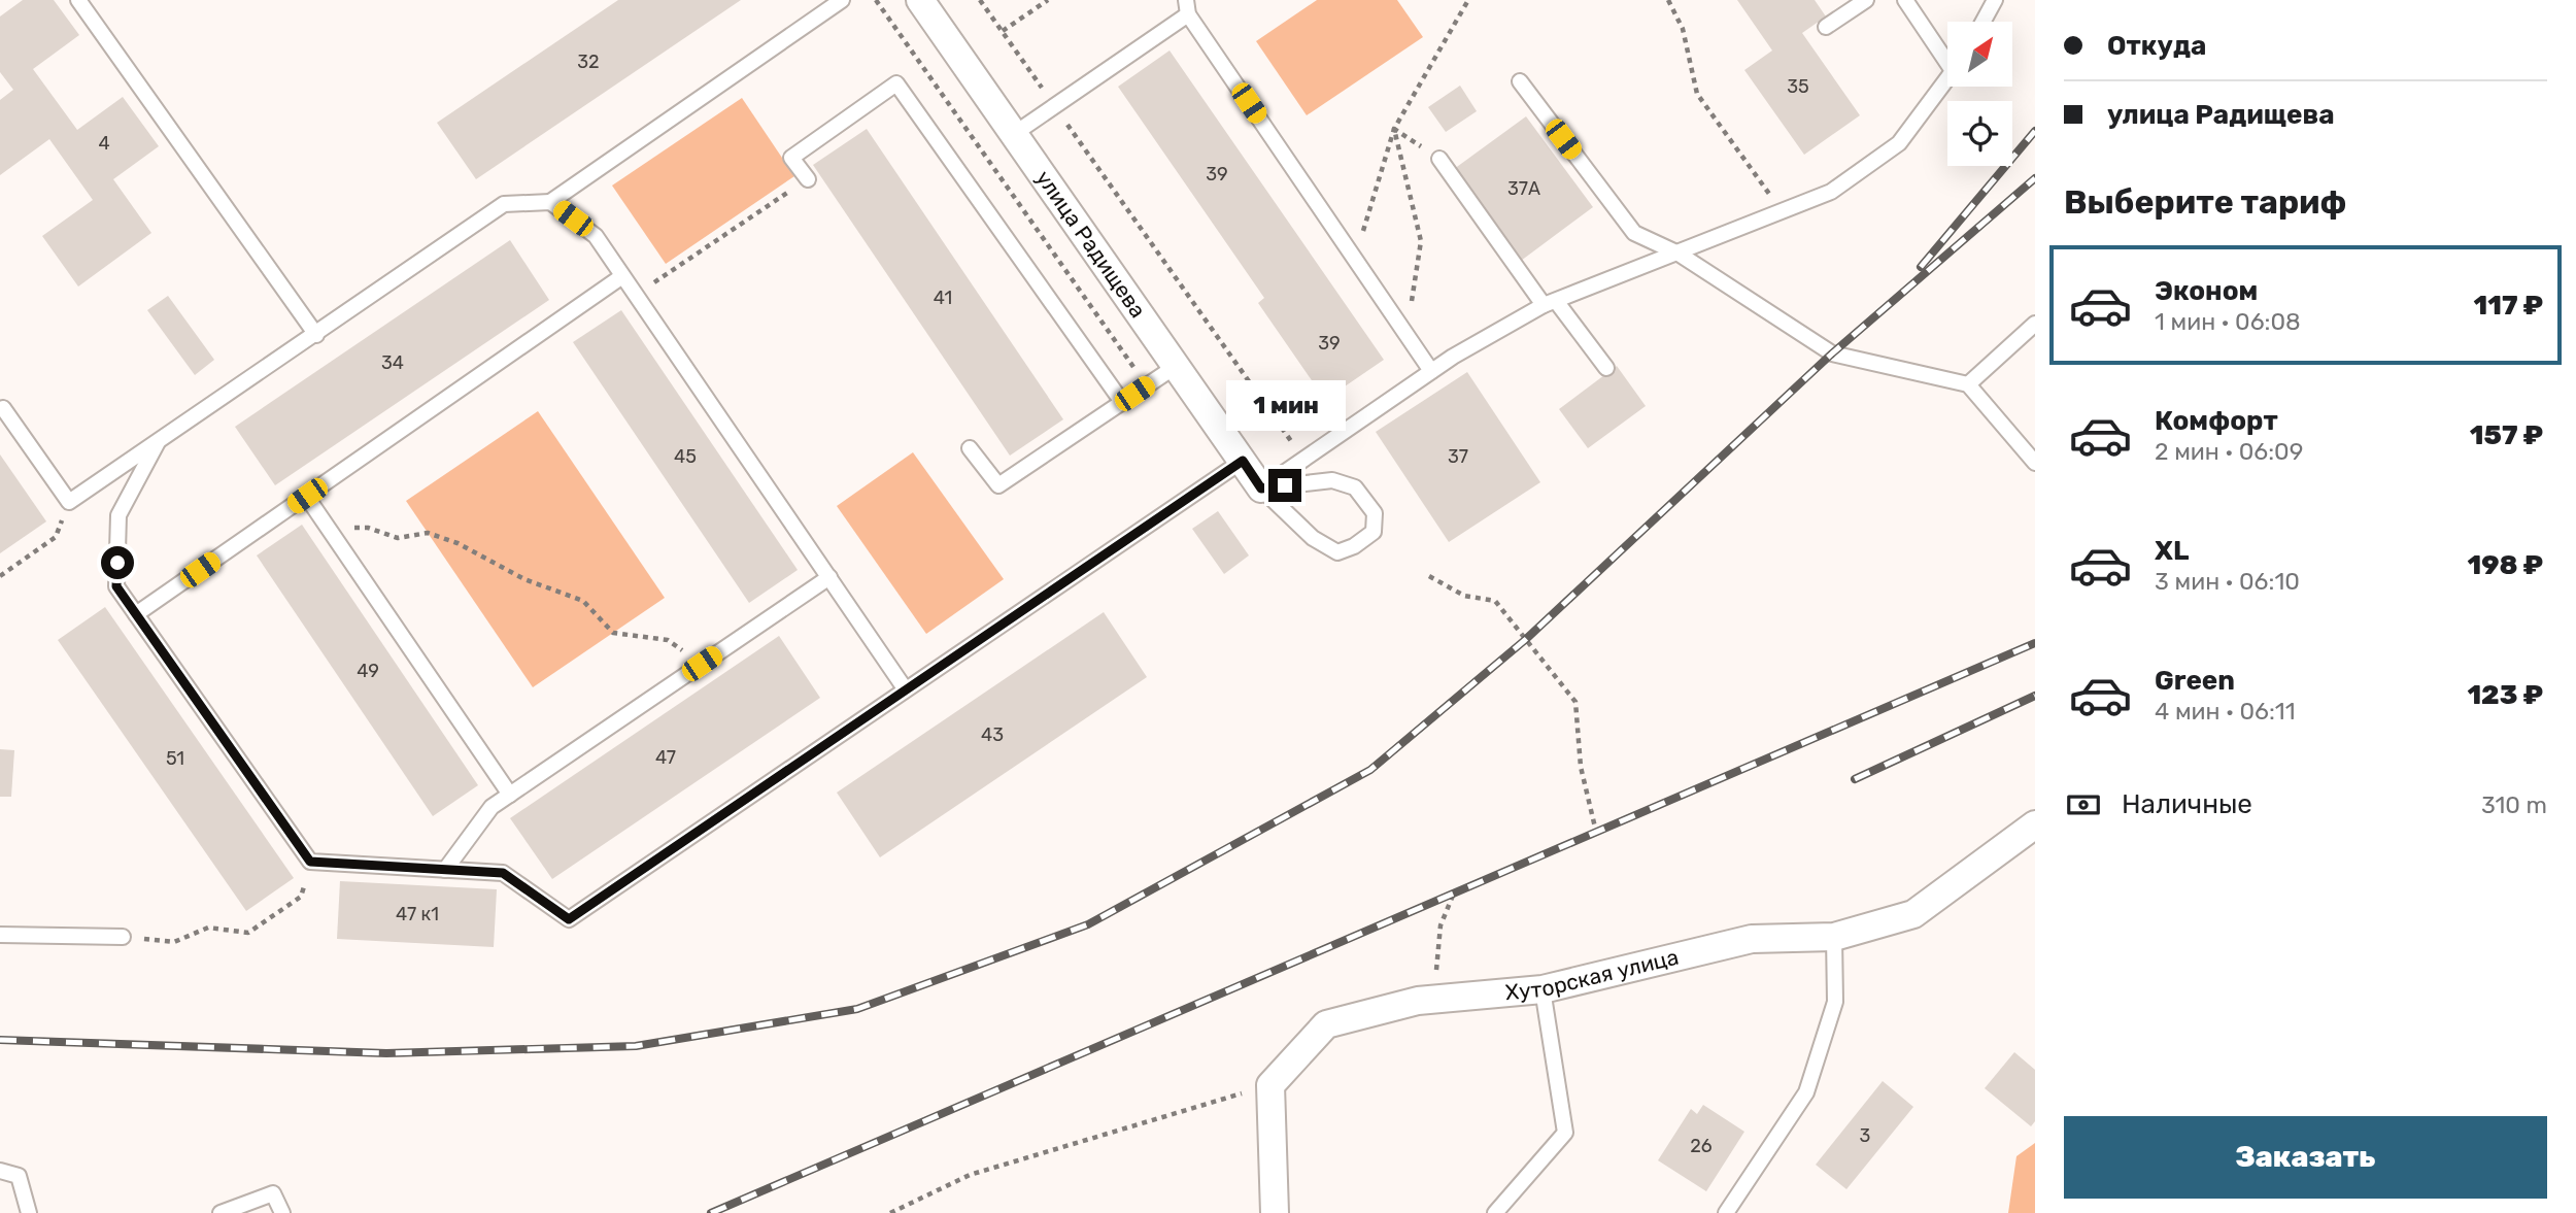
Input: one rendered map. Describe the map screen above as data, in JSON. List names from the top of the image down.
{
  "streets": {
    "street": ["улица Радищева", "Хуторская улица"]
  },
  "house_numbers": [
    "32",
    "35",
    "4",
    "39",
    "37А",
    "41",
    "39",
    "34",
    "45",
    "37",
    "49",
    "43",
    "47",
    "51",
    "47 к1",
    "3",
    "26"
  ],
  "north": "top right",
  "page": {
    "banner": ["Откуда", "улица Радищева"],
    "heading": "Выберите тариф",
    "list": [
      {
        "name": "Эконом",
        "note": "1 мин · 06:08",
        "value": "117 ₽"
      },
      {
        "name": "Комфорт",
        "note": "2 мин · 06:09",
        "value": "157 ₽"
      },
      {
        "name": "XL",
        "note": "3 мин · 06:10",
        "value": "198 ₽"
      },
      {
        "name": "Green",
        "note": "4 мин · 06:11",
        "value": "123 ₽"
      }
    ],
    "bubble": "1 мин",
    "pay": ["Наличные", "310 m"],
    "buttons": "Заказать"
  }
}
